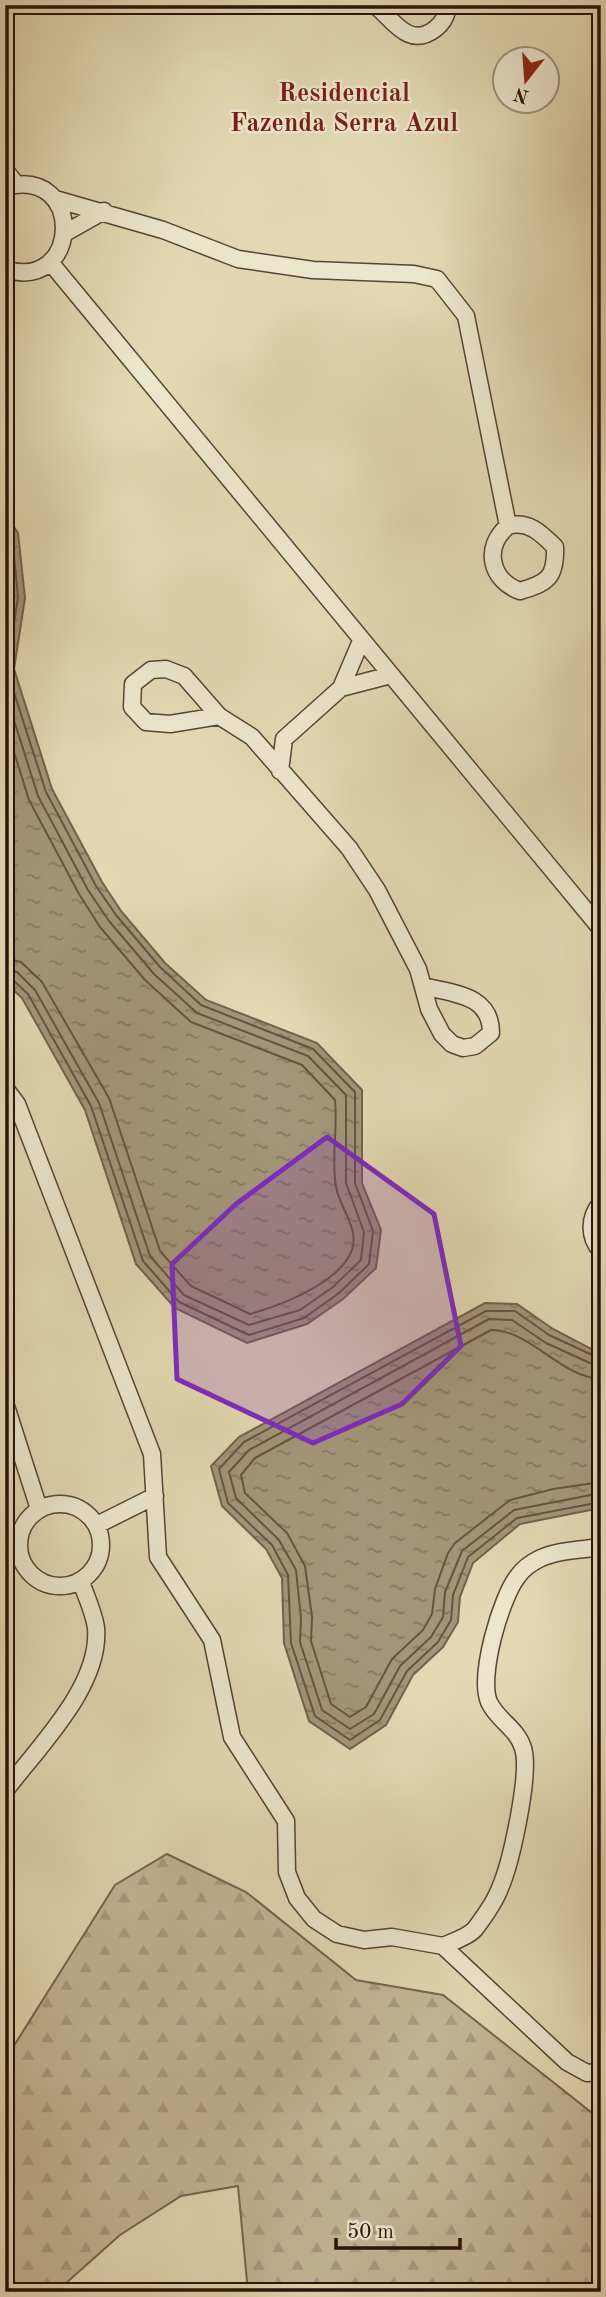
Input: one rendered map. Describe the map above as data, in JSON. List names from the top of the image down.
{
  "districts": ["Residencial Fazenda Serra Azul"],
  "scale_bar": "50 m",
  "north": "bottom"
}
